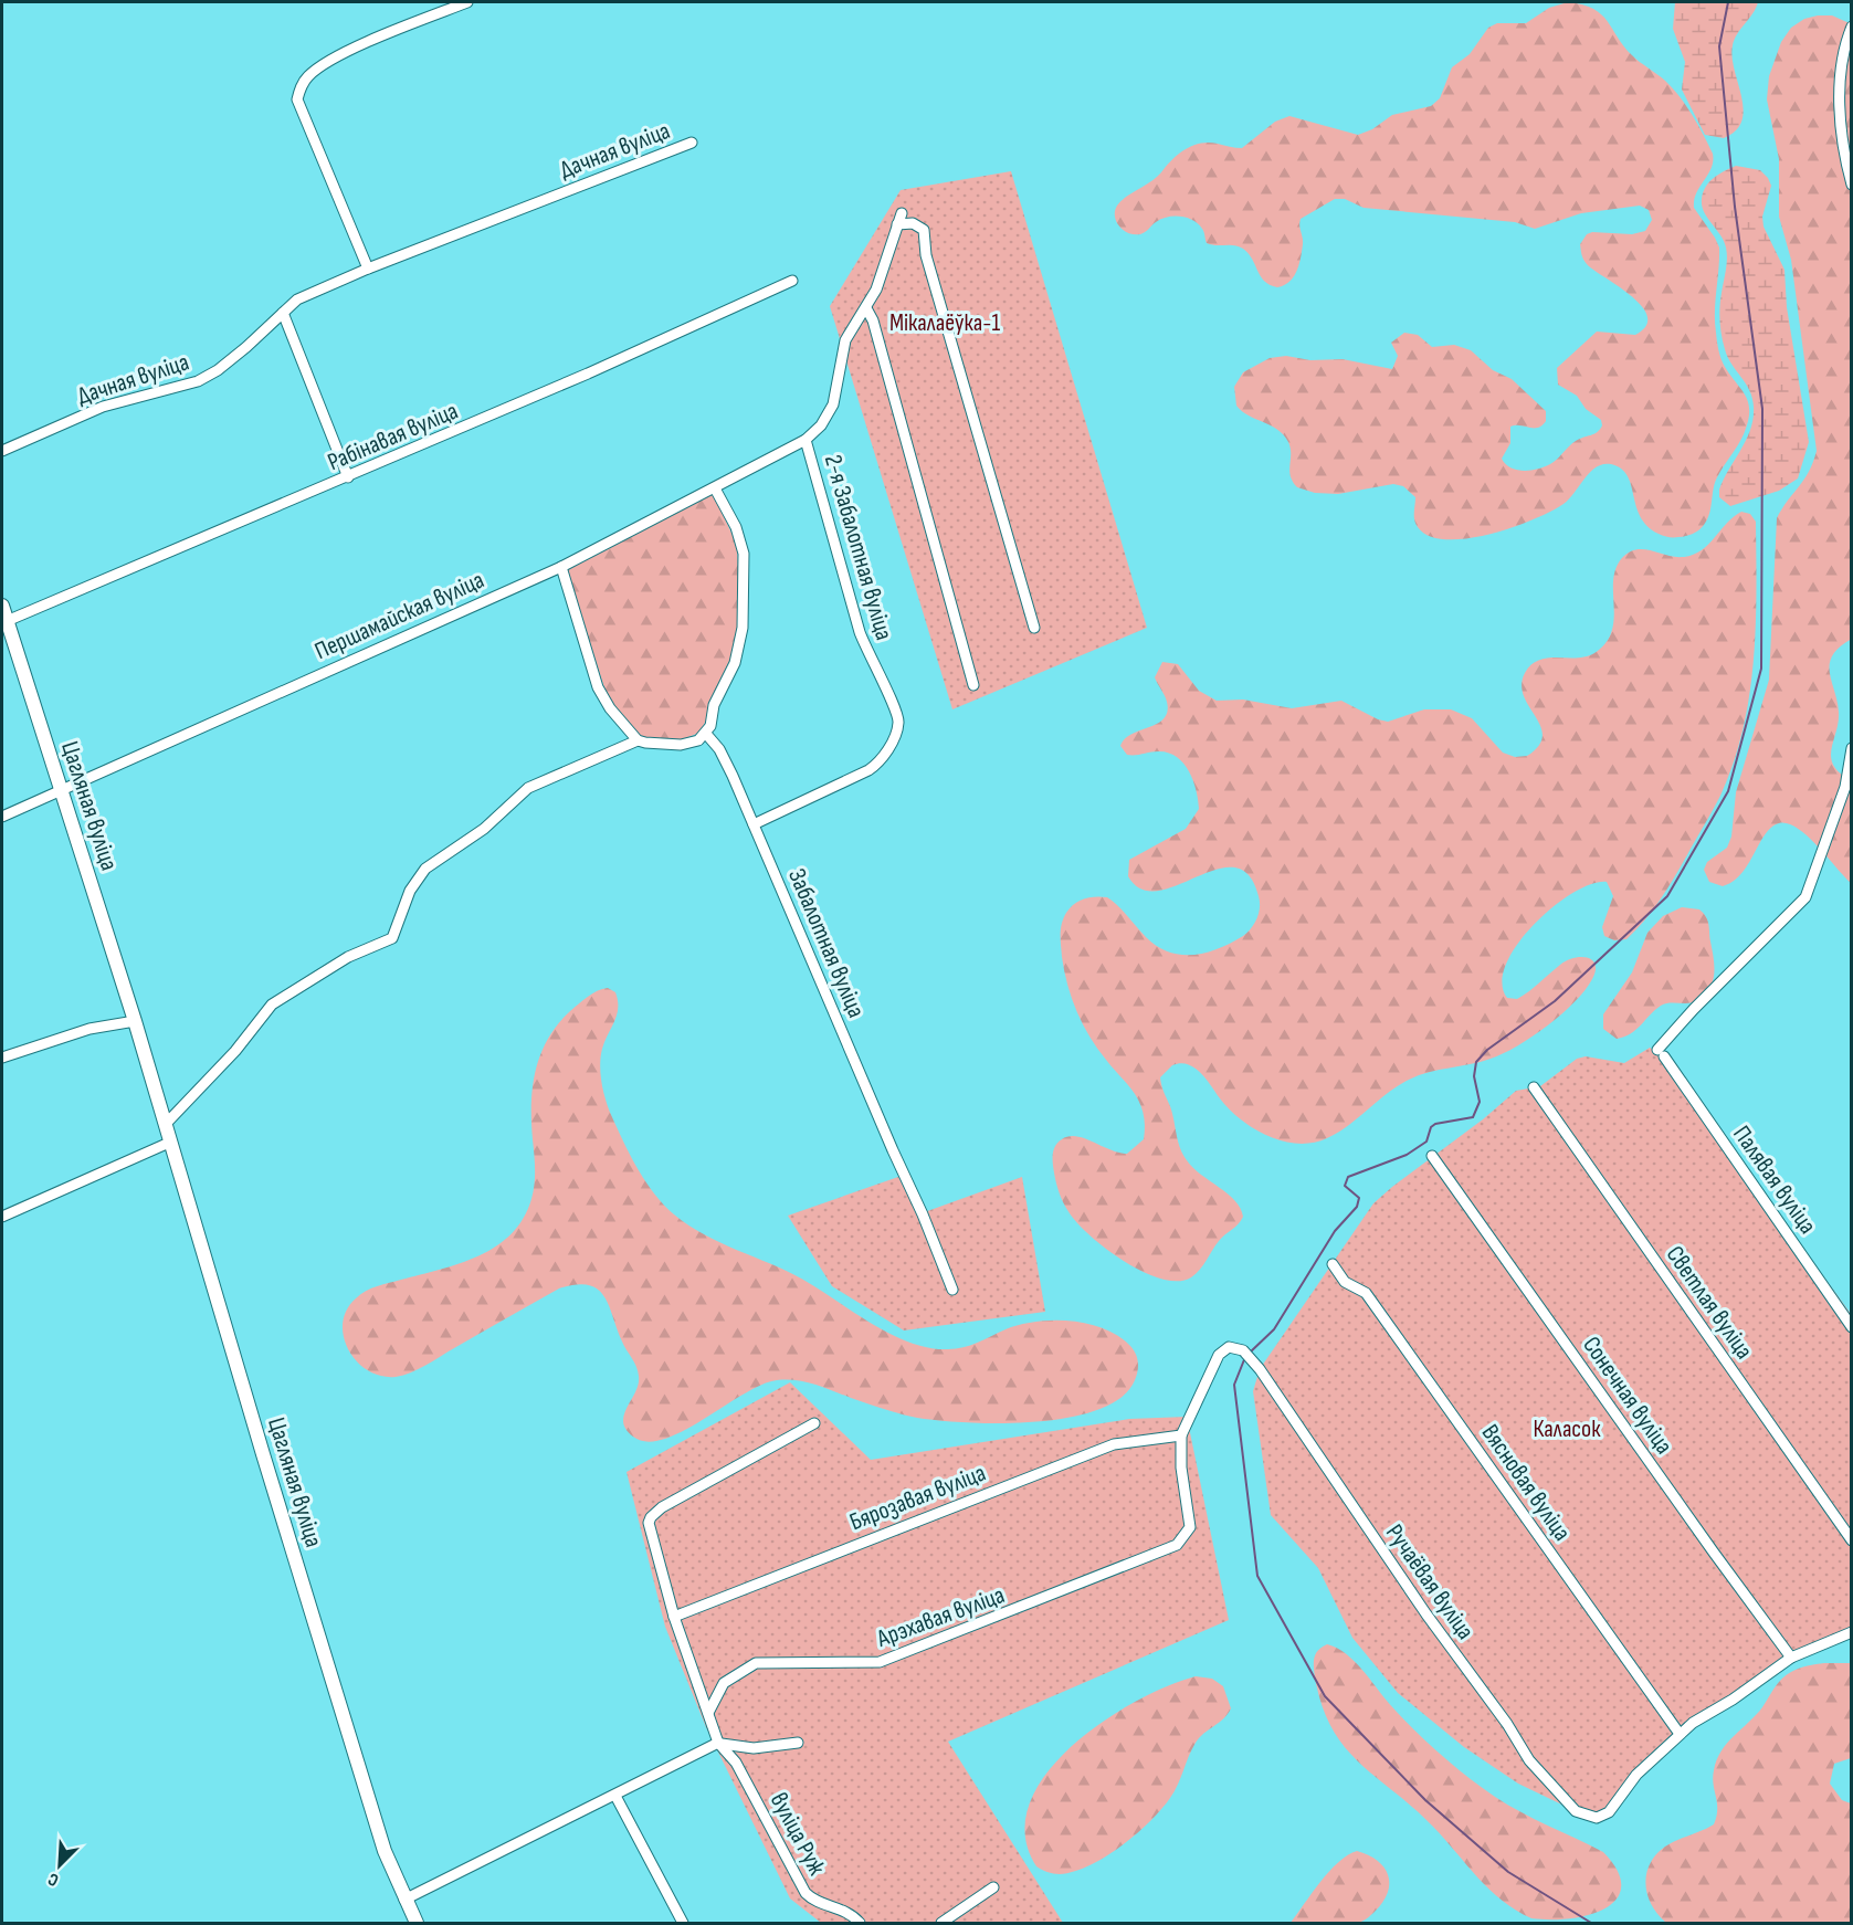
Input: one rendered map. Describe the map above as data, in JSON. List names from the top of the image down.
{
  "streets": {
    "street": [
      "Дачная вуліца",
      "Рабінавая вуліца",
      "2-я Забалотная вуліца",
      "Першамайская вуліца",
      "Цагляная вуліца",
      "Забалотная вуліца",
      "Палявая вуліца",
      "Светлая вуліца",
      "Сонечная вуліца",
      "Вясновая вуліца",
      "Бярозавая вуліца",
      "Ручаёвая вуліца",
      "Арэхавая вуліца",
      "вуліца Руж"
    ]
  },
  "crossings": [
    ["Рабінавая вуліца", "Цагляная вуліца"],
    ["2-я Забалотная вуліца", "Першамайская вуліца"],
    ["2-я Забалотная вуліца", "Забалотная вуліца"],
    ["Першамайская вуліца", "Цагляная вуліца"],
    ["Вясновая вуліца", "Ручаёвая вуліца"],
    ["Бярозавая вуліца", "Ручаёвая вуліца"],
    ["Бярозавая вуліца", "Арэхавая вуліца"],
    ["Ручаёвая вуліца", "Арэхавая вуліца"]
  ],
  "parks": ["Мікалаёўка-1", "Каласок"],
  "north": "bottom left"
}
